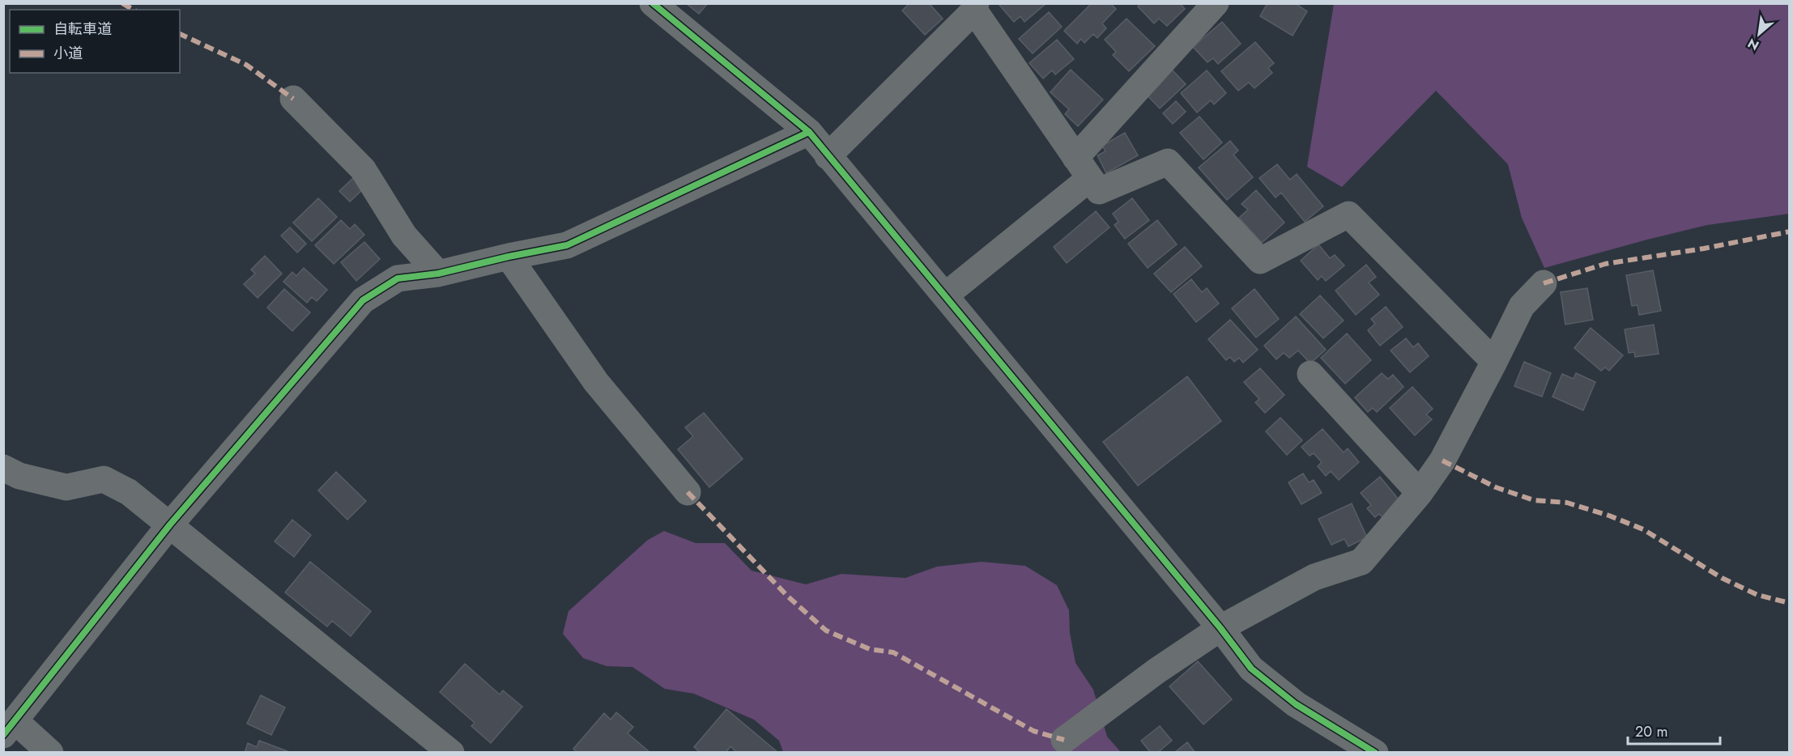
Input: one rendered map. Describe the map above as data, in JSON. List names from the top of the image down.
{
  "legend": ["自転車道", "小道"],
  "scale_bar": "20 m",
  "north": "bottom left"
}
